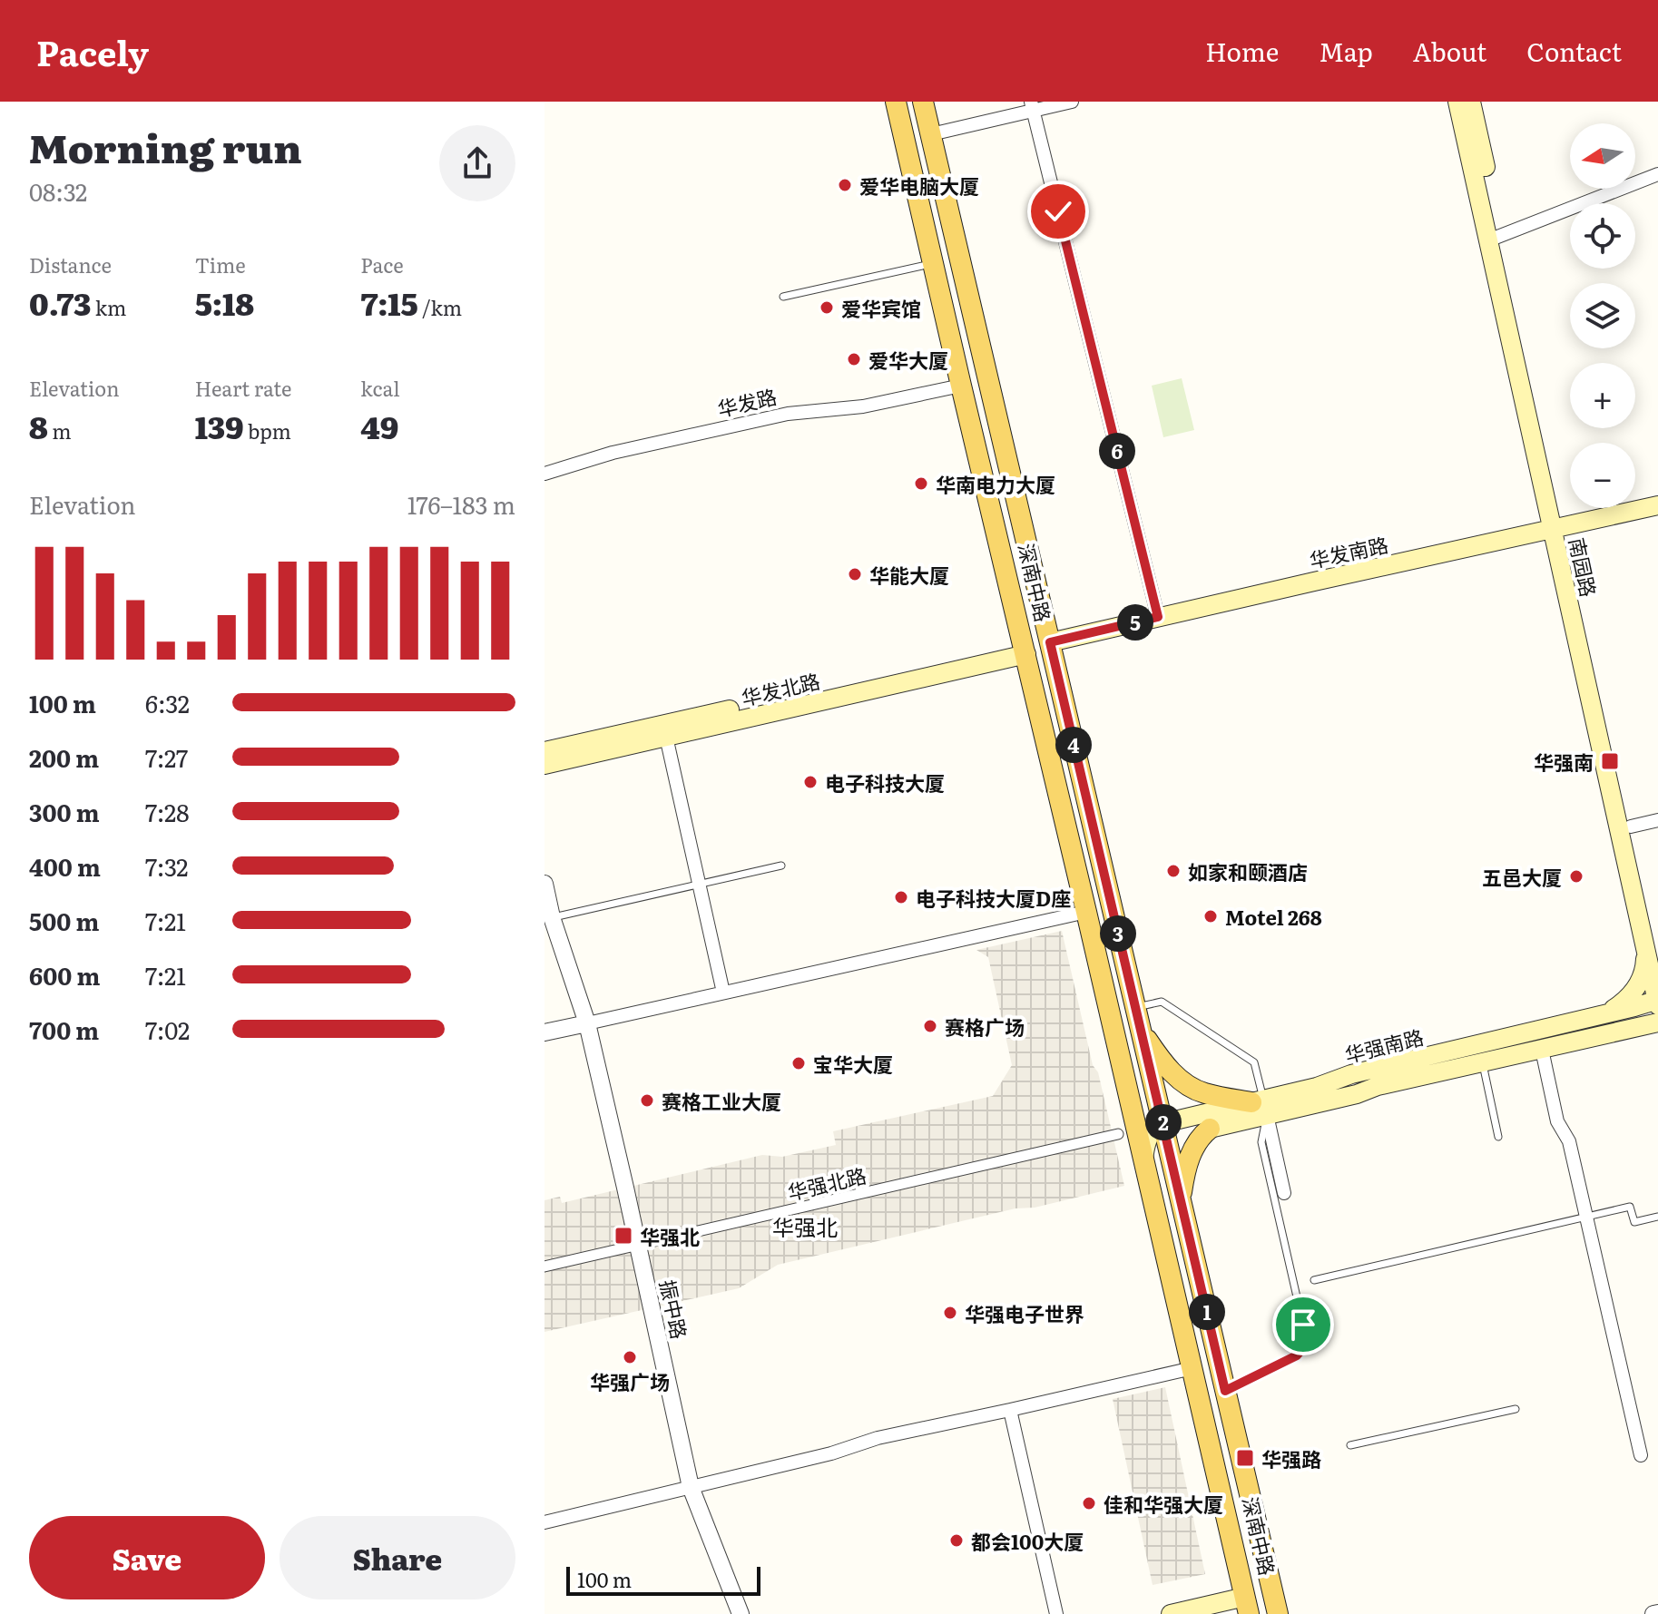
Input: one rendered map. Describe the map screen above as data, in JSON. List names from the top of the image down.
{
  "streets": {
    "main road": [
      "华发南路",
      "南园路",
      "深南中路",
      "华发北路",
      "华强南路"
    ],
    "street": ["华发路", "华强北路", "振中路"]
  },
  "crossings": [
    ["华发路", "深南中路"],
    ["华发南路", "南园路"],
    ["华发南路", "深南中路"],
    ["南园路", "华强南路"],
    ["深南中路", "华发北路"],
    ["深南中路", "华强南路"],
    ["华强北路", "振中路"]
  ],
  "districts": ["华强北"],
  "places": {
    "other": [
      "爱华电脑大厦",
      "爱华宾馆",
      "爱华大厦",
      "华南电力大厦",
      "华能大厦",
      "电子科技大厦",
      "如家和颐酒店",
      "五邑大厦",
      "电子科技大厦D座",
      "Motel 268",
      "赛格广场",
      "宝华大厦",
      "赛格工业大厦",
      "华强电子世界",
      "华强广场",
      "佳和华强大厦",
      "都会100大厦"
    ],
    "transit": ["华强南", "华强北", "华强路"]
  },
  "scale_bar": "100 m",
  "north": "left",
  "page": {
    "header": "Pacely",
    "nav": [
      "Home",
      "Map",
      "About",
      "Contact"
    ],
    "heading": ["Morning run", "08:32"],
    "map_buttons": ["+", "−"],
    "stats": [
      ["Distance", "0.73 km"],
      ["Time", "5:18"],
      ["Pace", "7:15 /km"],
      ["Elevation", "8 m"],
      ["Heart rate", "139 bpm"],
      ["kcal", "49"]
    ],
    "pins": [
      "6",
      "5",
      "4",
      "3",
      "2",
      "1"
    ],
    "chart": ["Elevation", "176–183 m"],
    "list": [
      {
        "name": "100 m",
        "note": "6:32"
      },
      {
        "name": "200 m",
        "note": "7:27"
      },
      {
        "name": "300 m",
        "note": "7:28"
      },
      {
        "name": "400 m",
        "note": "7:32"
      },
      {
        "name": "500 m",
        "note": "7:21"
      },
      {
        "name": "600 m",
        "note": "7:21"
      },
      {
        "name": "700 m",
        "note": "7:02"
      }
    ],
    "buttons": ["Save", "Share"],
    "scale": "100 m"
  }
}
